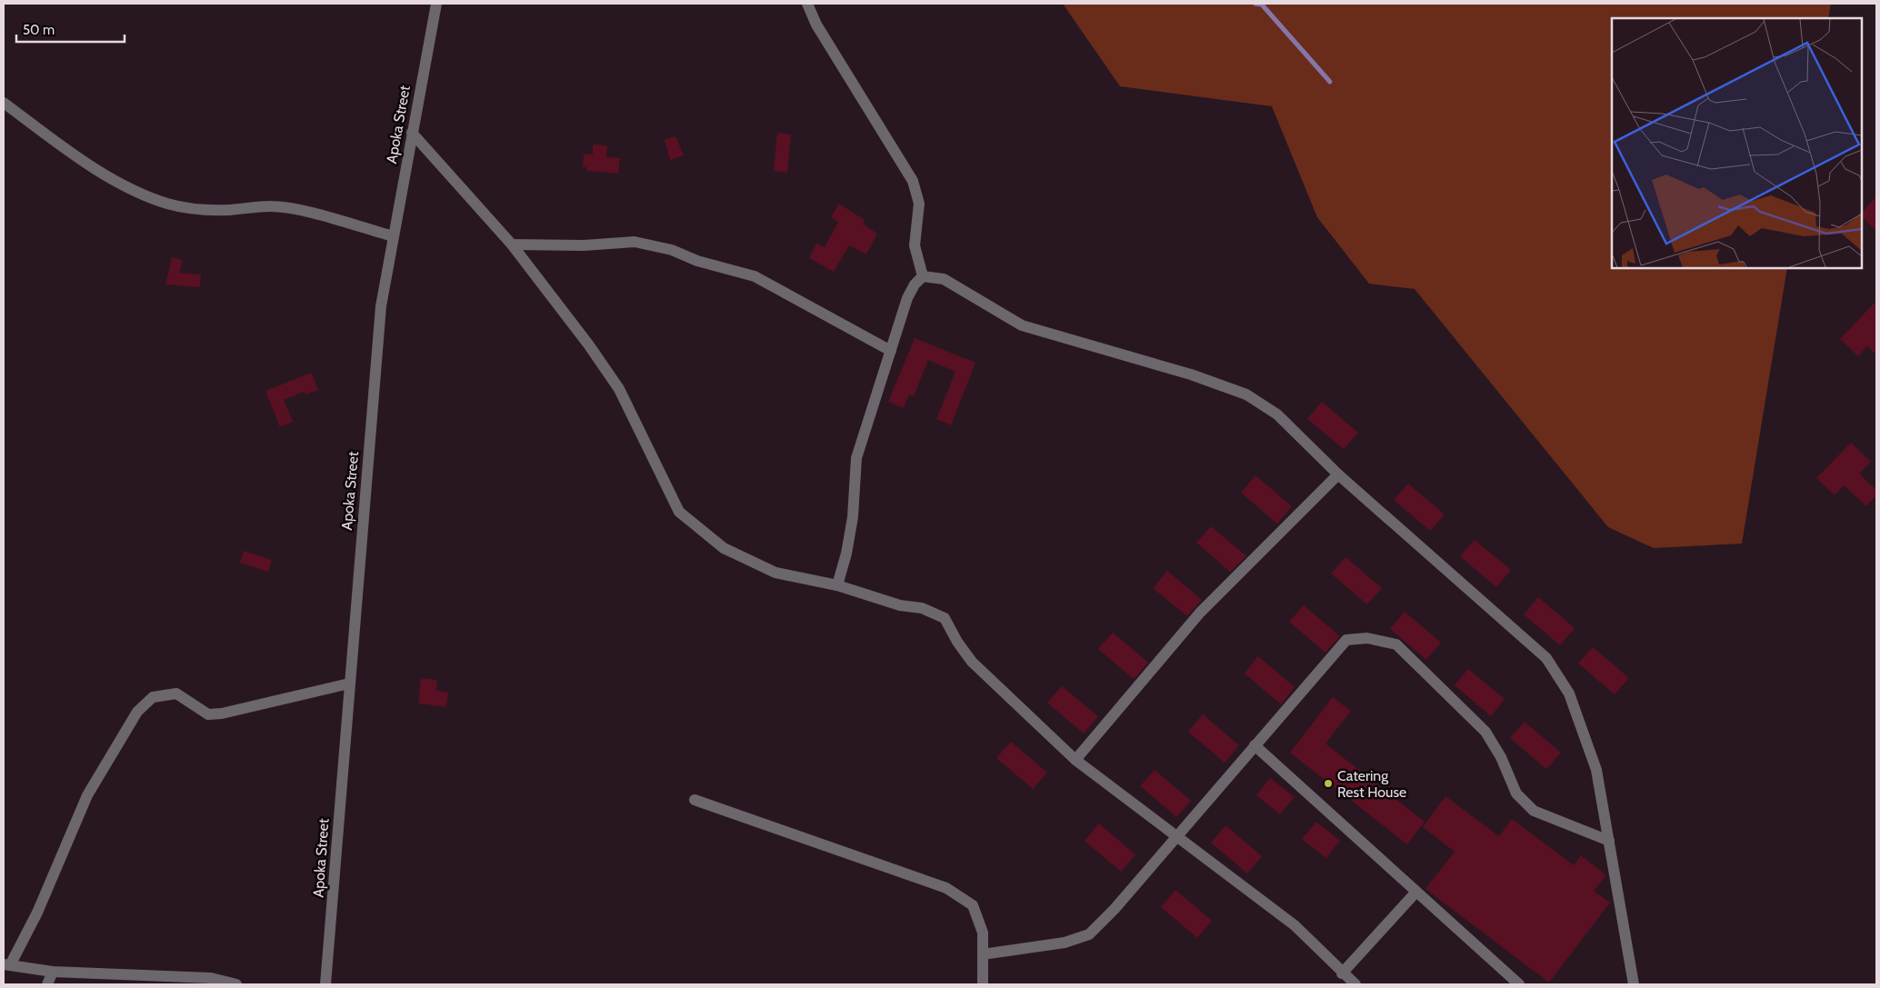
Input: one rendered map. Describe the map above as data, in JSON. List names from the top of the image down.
{
  "streets": {
    "street": ["Apoka Street"]
  },
  "places": ["Catering Rest House"],
  "scale_bar": "50 m"
}
